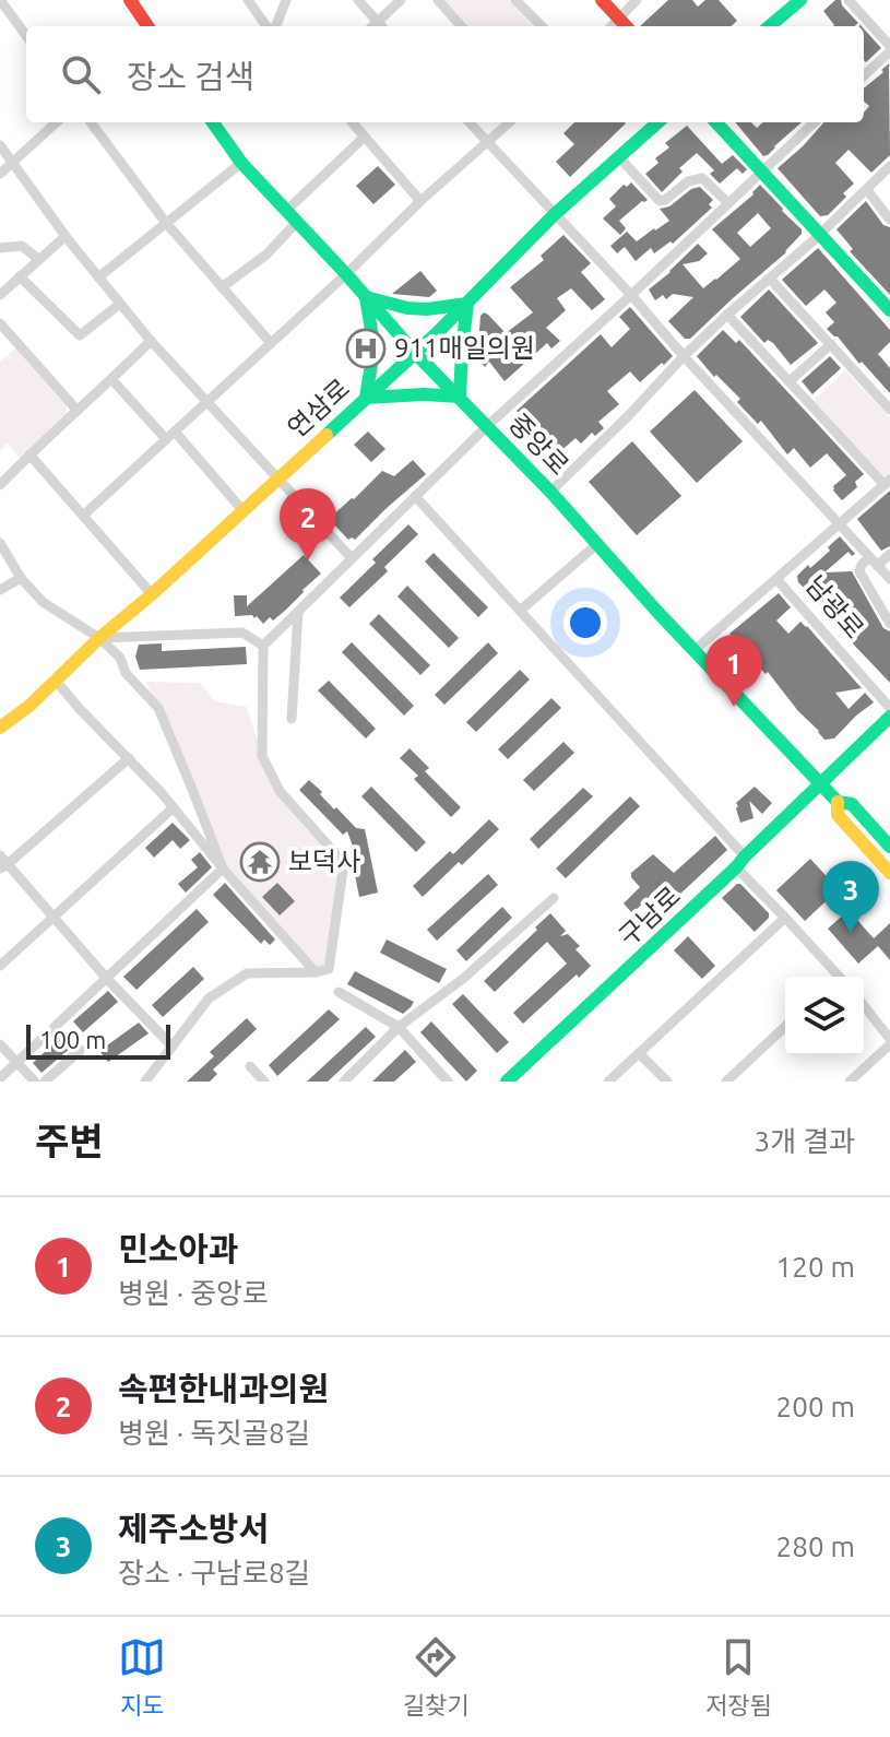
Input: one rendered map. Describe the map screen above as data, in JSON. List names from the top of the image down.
{
  "streets": {
    "main road": ["연삼로", "중앙로", "구남로"],
    "street": ["남광로"]
  },
  "crossings": [
    ["연삼로", "중앙로"],
    ["중앙로", "구남로"]
  ],
  "places": {
    "hospital": ["911매일의원"],
    "temple": ["보덕사"]
  },
  "scale_bar": "100 m",
  "page": {
    "search": "장소 검색",
    "pins": ["2", "1", "3"],
    "scale": "100 m",
    "heading": ["주변", "3개 결과"],
    "list": [
      {
        "mark": "1",
        "name": "민소아과",
        "note": "병원 · 중앙로",
        "value": "120 m"
      },
      {
        "mark": "2",
        "name": "속편한내과의원",
        "note": "병원 · 독짓골8길",
        "value": "200 m"
      },
      {
        "mark": "3",
        "name": "제주소방서",
        "note": "장소 · 구남로8길",
        "value": "280 m"
      }
    ],
    "nav": ["지도", "길찾기", "저장됨"]
  }
}
